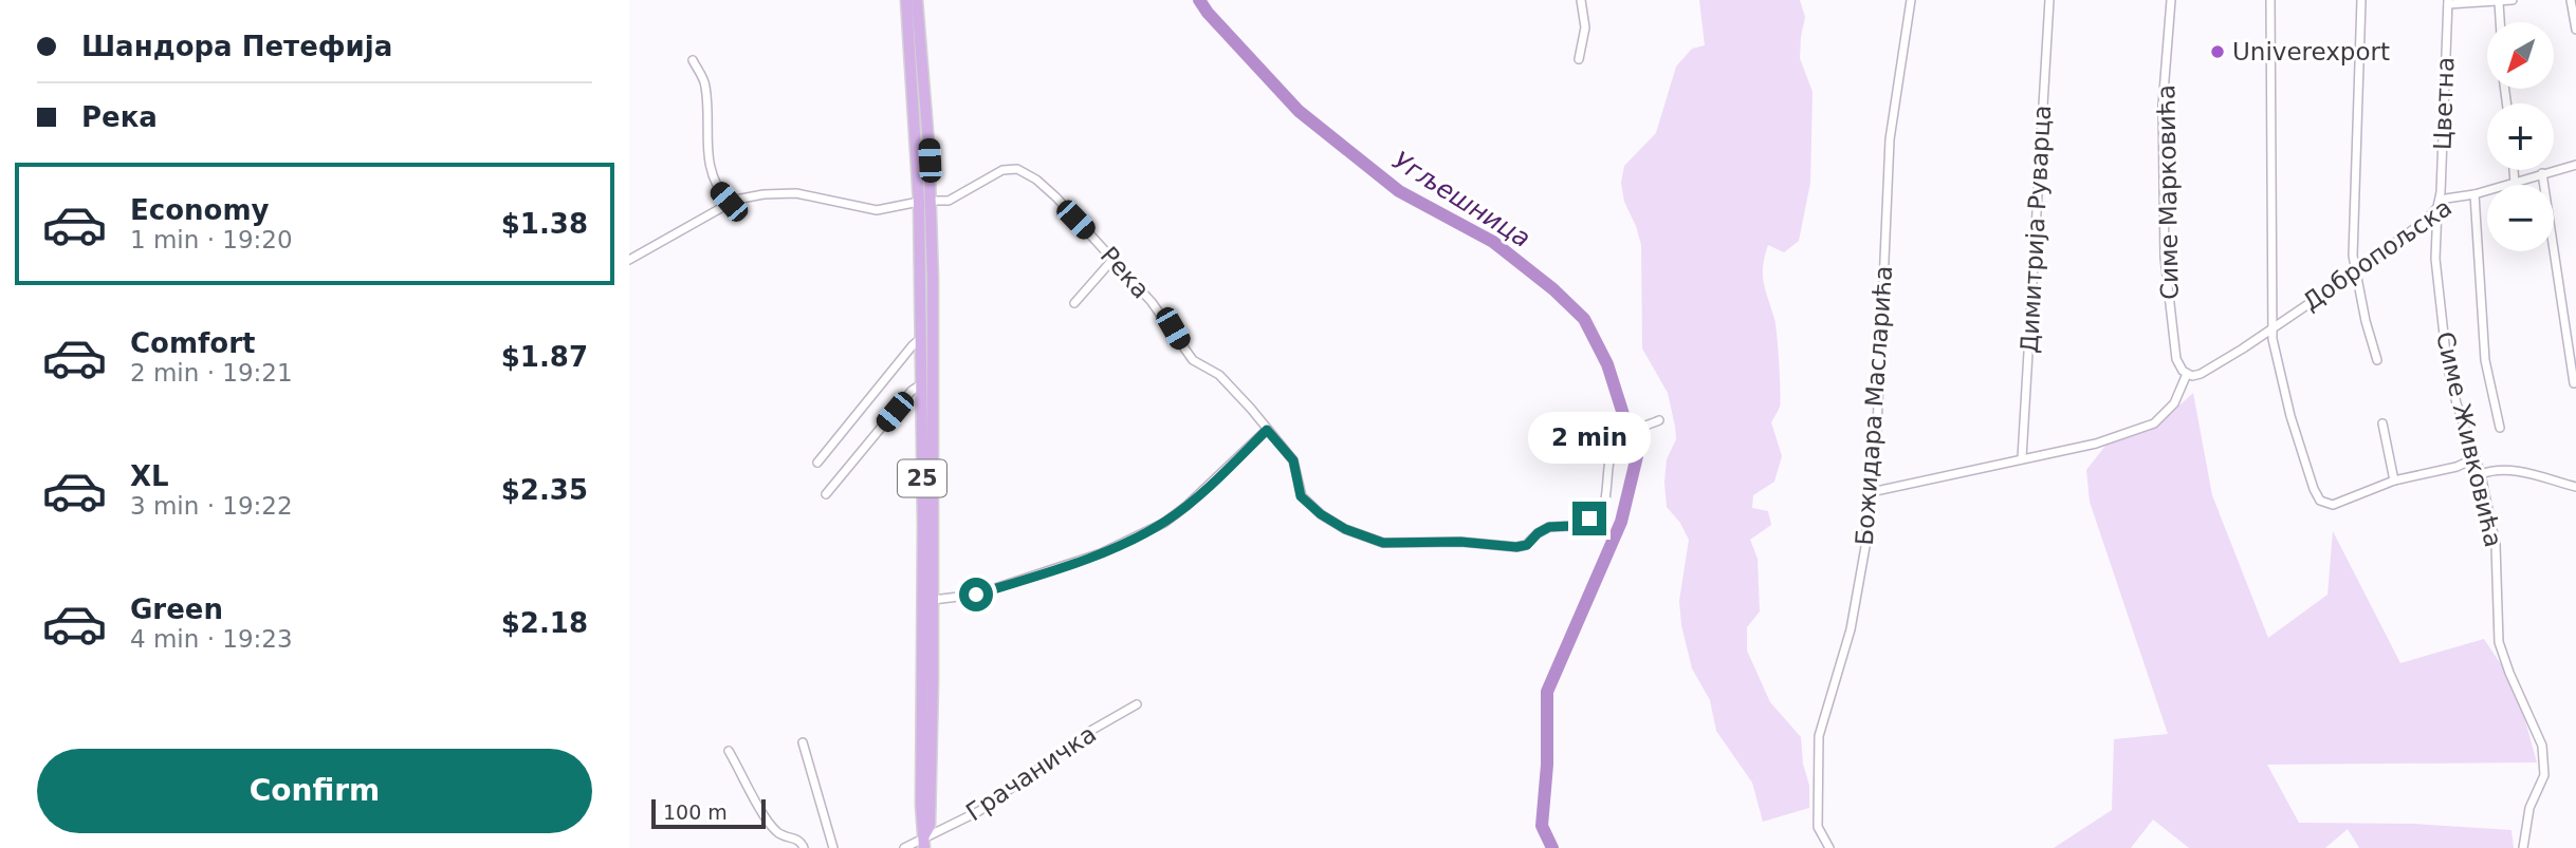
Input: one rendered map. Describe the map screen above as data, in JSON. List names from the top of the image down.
{
  "streets": {
    "main road": ["25"],
    "street": [
      "Цветна",
      "Симе Марковића",
      "Димитрија Руварца",
      "Добропољска",
      "Река",
      "Божидара Масларића",
      "Симе Живковића",
      "Грачаничка"
    ]
  },
  "crossings": [
    ["Цветна", "Добропољска"],
    ["Цветна", "Симе Живковића"],
    ["Симе Марковића", "Добропољска"],
    ["Добропољска", "Симе Живковића"],
    ["Река", "25"],
    ["25", "Грачаничка"]
  ],
  "water": ["Угљешница"],
  "places": ["Univerexport"],
  "scale_bar": "100 m",
  "north": "bottom left",
  "page": {
    "banner": ["Шандора Петефија", "Река"],
    "map_buttons": ["+", "−"],
    "list": [
      {
        "name": "Economy",
        "note": "1 min · 19:20",
        "value": "$1.38"
      },
      {
        "name": "Comfort",
        "note": "2 min · 19:21",
        "value": "$1.87"
      },
      {
        "name": "XL",
        "note": "3 min · 19:22",
        "value": "$2.35"
      },
      {
        "name": "Green",
        "note": "4 min · 19:23",
        "value": "$2.18"
      }
    ],
    "bubble": "2 min",
    "buttons": "Confirm",
    "scale": "100 m"
  }
}
